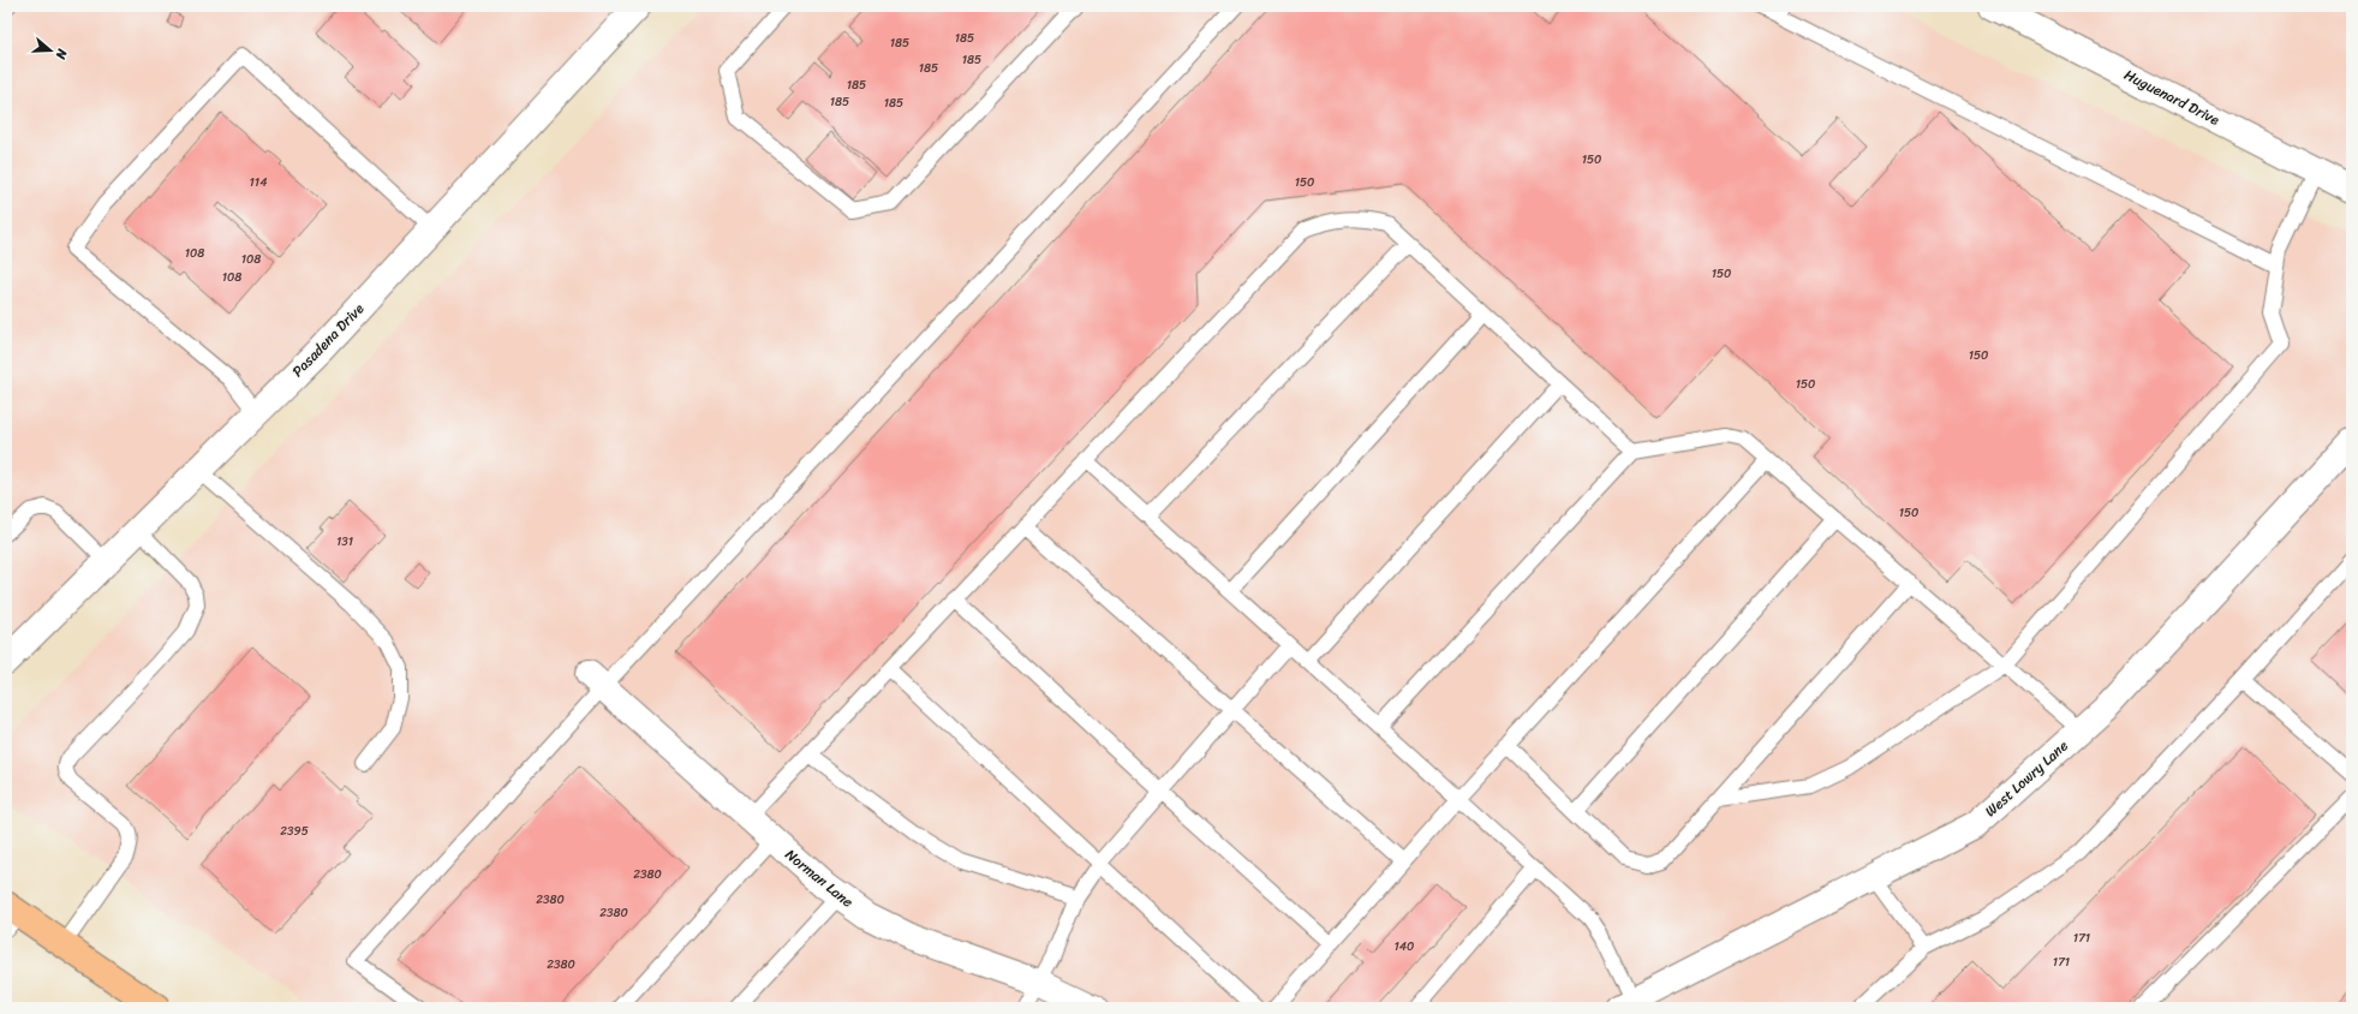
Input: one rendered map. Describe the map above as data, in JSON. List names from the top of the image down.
{
  "streets": {
    "street": [
      "Huguenard Drive",
      "Pasadena Drive",
      "West Lowry Lane",
      "Norman Lane"
    ]
  },
  "house_numbers": [
    "185",
    "185",
    "185",
    "185",
    "185",
    "185",
    "185",
    "150",
    "114",
    "150",
    "108",
    "108",
    "150",
    "108",
    "150",
    "150",
    "150",
    "131",
    "2395",
    "2380",
    "2380",
    "2380",
    "171",
    "140",
    "171",
    "2380"
  ],
  "north": "right"
}
